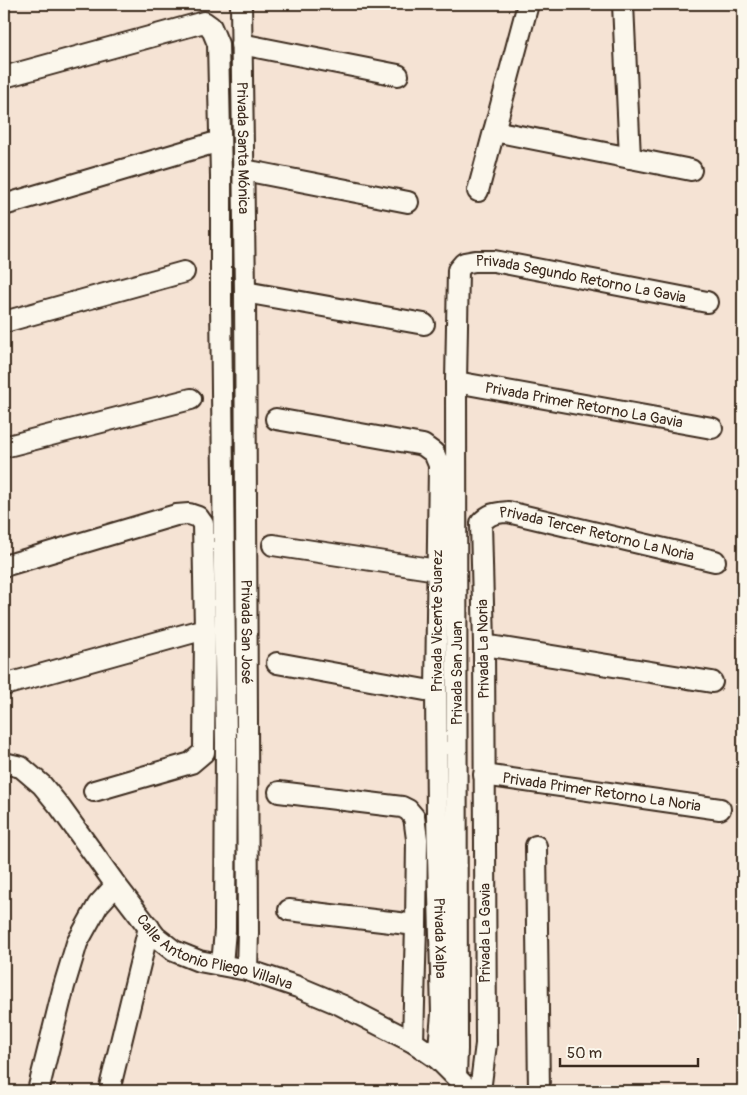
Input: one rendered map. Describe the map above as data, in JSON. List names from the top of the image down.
{
  "streets": {
    "street": [
      "Privada Santa Mónica",
      "Privada Segundo Retorno La Gavia",
      "Privada Primer Retorno La Gavia",
      "Privada Tercer Retorno La Noria",
      "Privada Vicente Suarez",
      "Privada San José",
      "Privada La Noria",
      "Privada San Juan",
      "Privada Primer Retorno La Noria",
      "Privada La Gavia",
      "Privada Xalpa",
      "Calle Antonio Pliego Villalva"
    ]
  },
  "crossings": [
    ["Privada Santa Mónica", "Privada San José"],
    ["Privada Segundo Retorno La Gavia", "Privada San Juan"],
    ["Privada Primer Retorno La Gavia", "Privada San Juan"],
    ["Privada Tercer Retorno La Noria", "Privada La Noria"],
    ["Privada Vicente Suarez", "Privada Xalpa"],
    ["Privada San José", "Calle Antonio Pliego Villalva"],
    ["Privada La Noria", "Privada Primer Retorno La Noria"],
    ["Privada La Noria", "Privada La Gavia"],
    ["Privada San Juan", "Calle Antonio Pliego Villalva"],
    ["Privada Primer Retorno La Noria", "Privada La Gavia"],
    ["Privada Xalpa", "Calle Antonio Pliego Villalva"]
  ],
  "scale_bar": "50 m"
}
